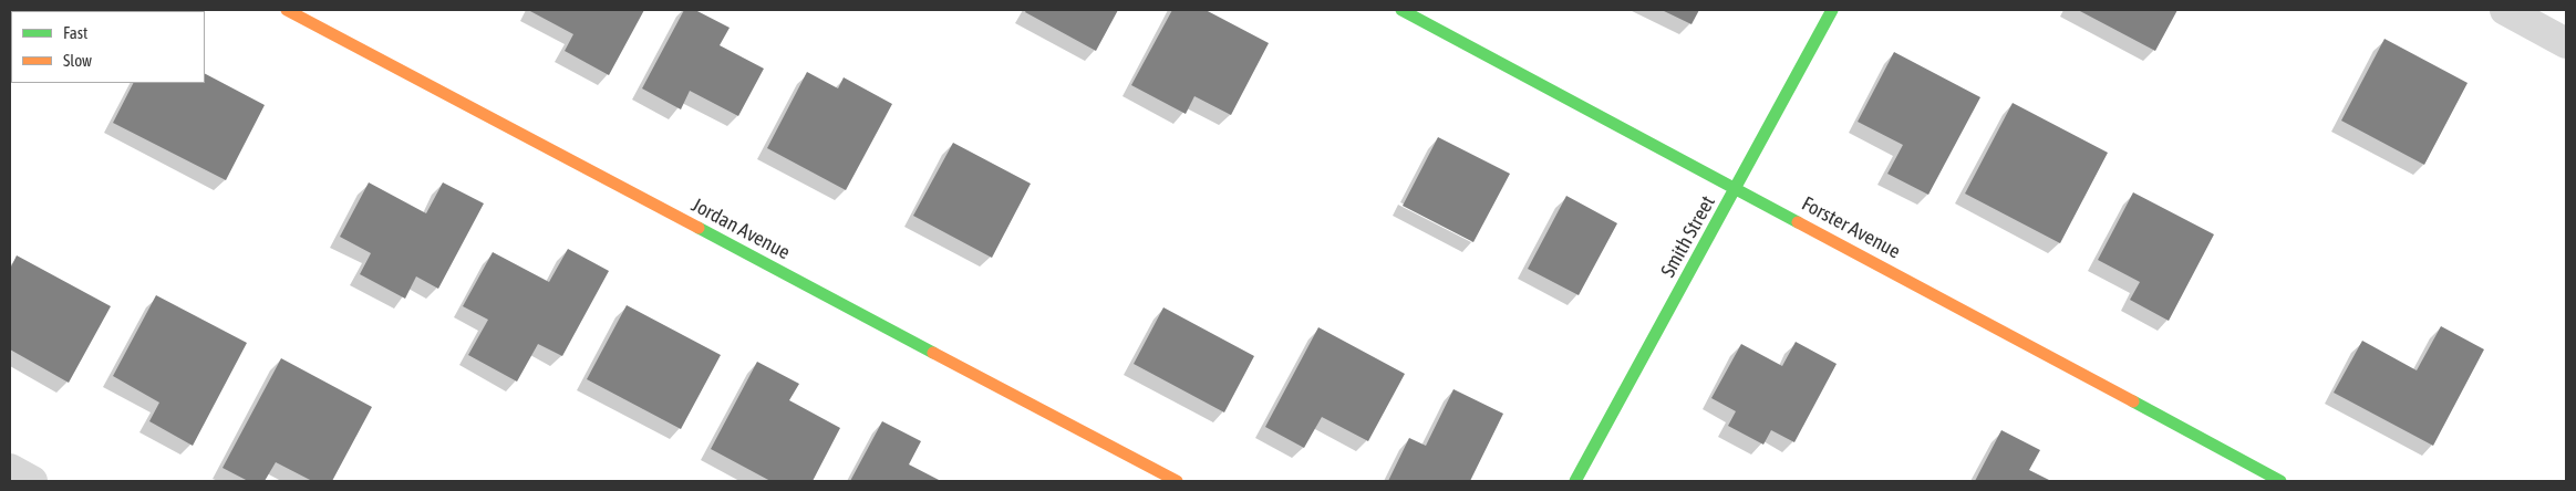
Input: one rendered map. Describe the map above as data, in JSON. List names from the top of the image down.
{
  "streets": {
    "street": ["Forster Avenue", "Jordan Avenue", "Smith Street"]
  },
  "crossings": [
    ["Forster Avenue", "Smith Street"]
  ],
  "legend": ["Fast", "Slow"]
}
